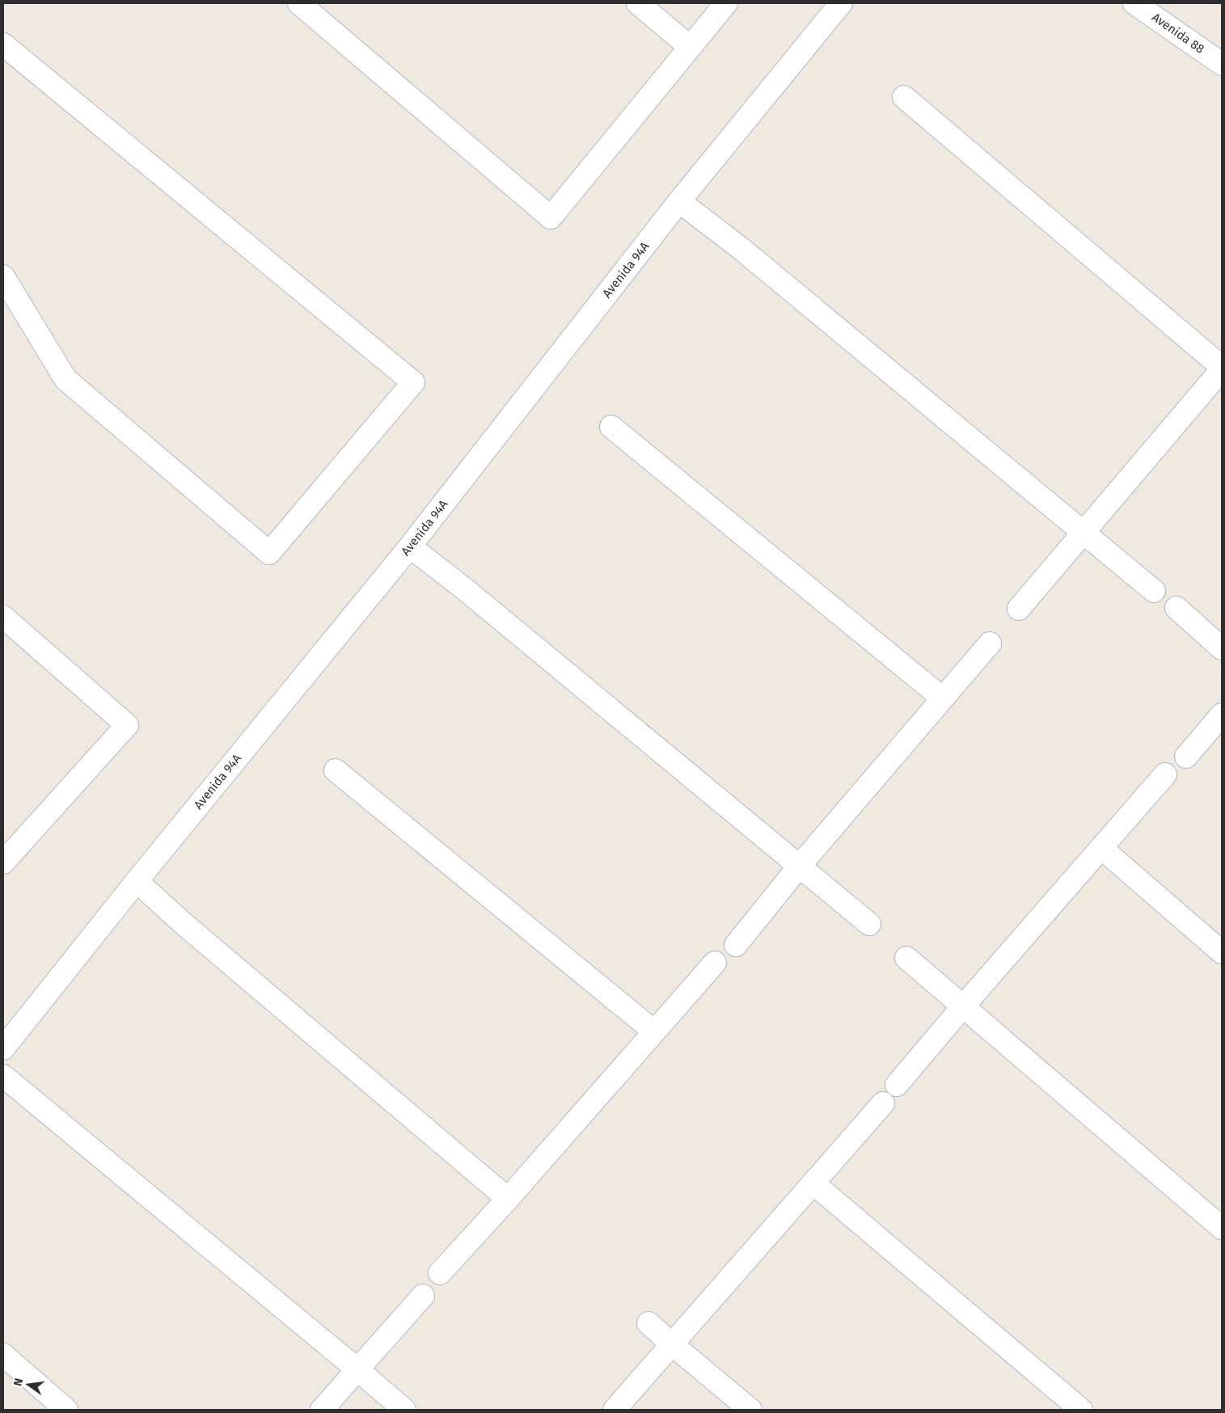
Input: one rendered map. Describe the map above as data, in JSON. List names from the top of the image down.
{
  "streets": {
    "street": ["Avenida 88", "Avenida 94A"]
  },
  "north": "left"
}
